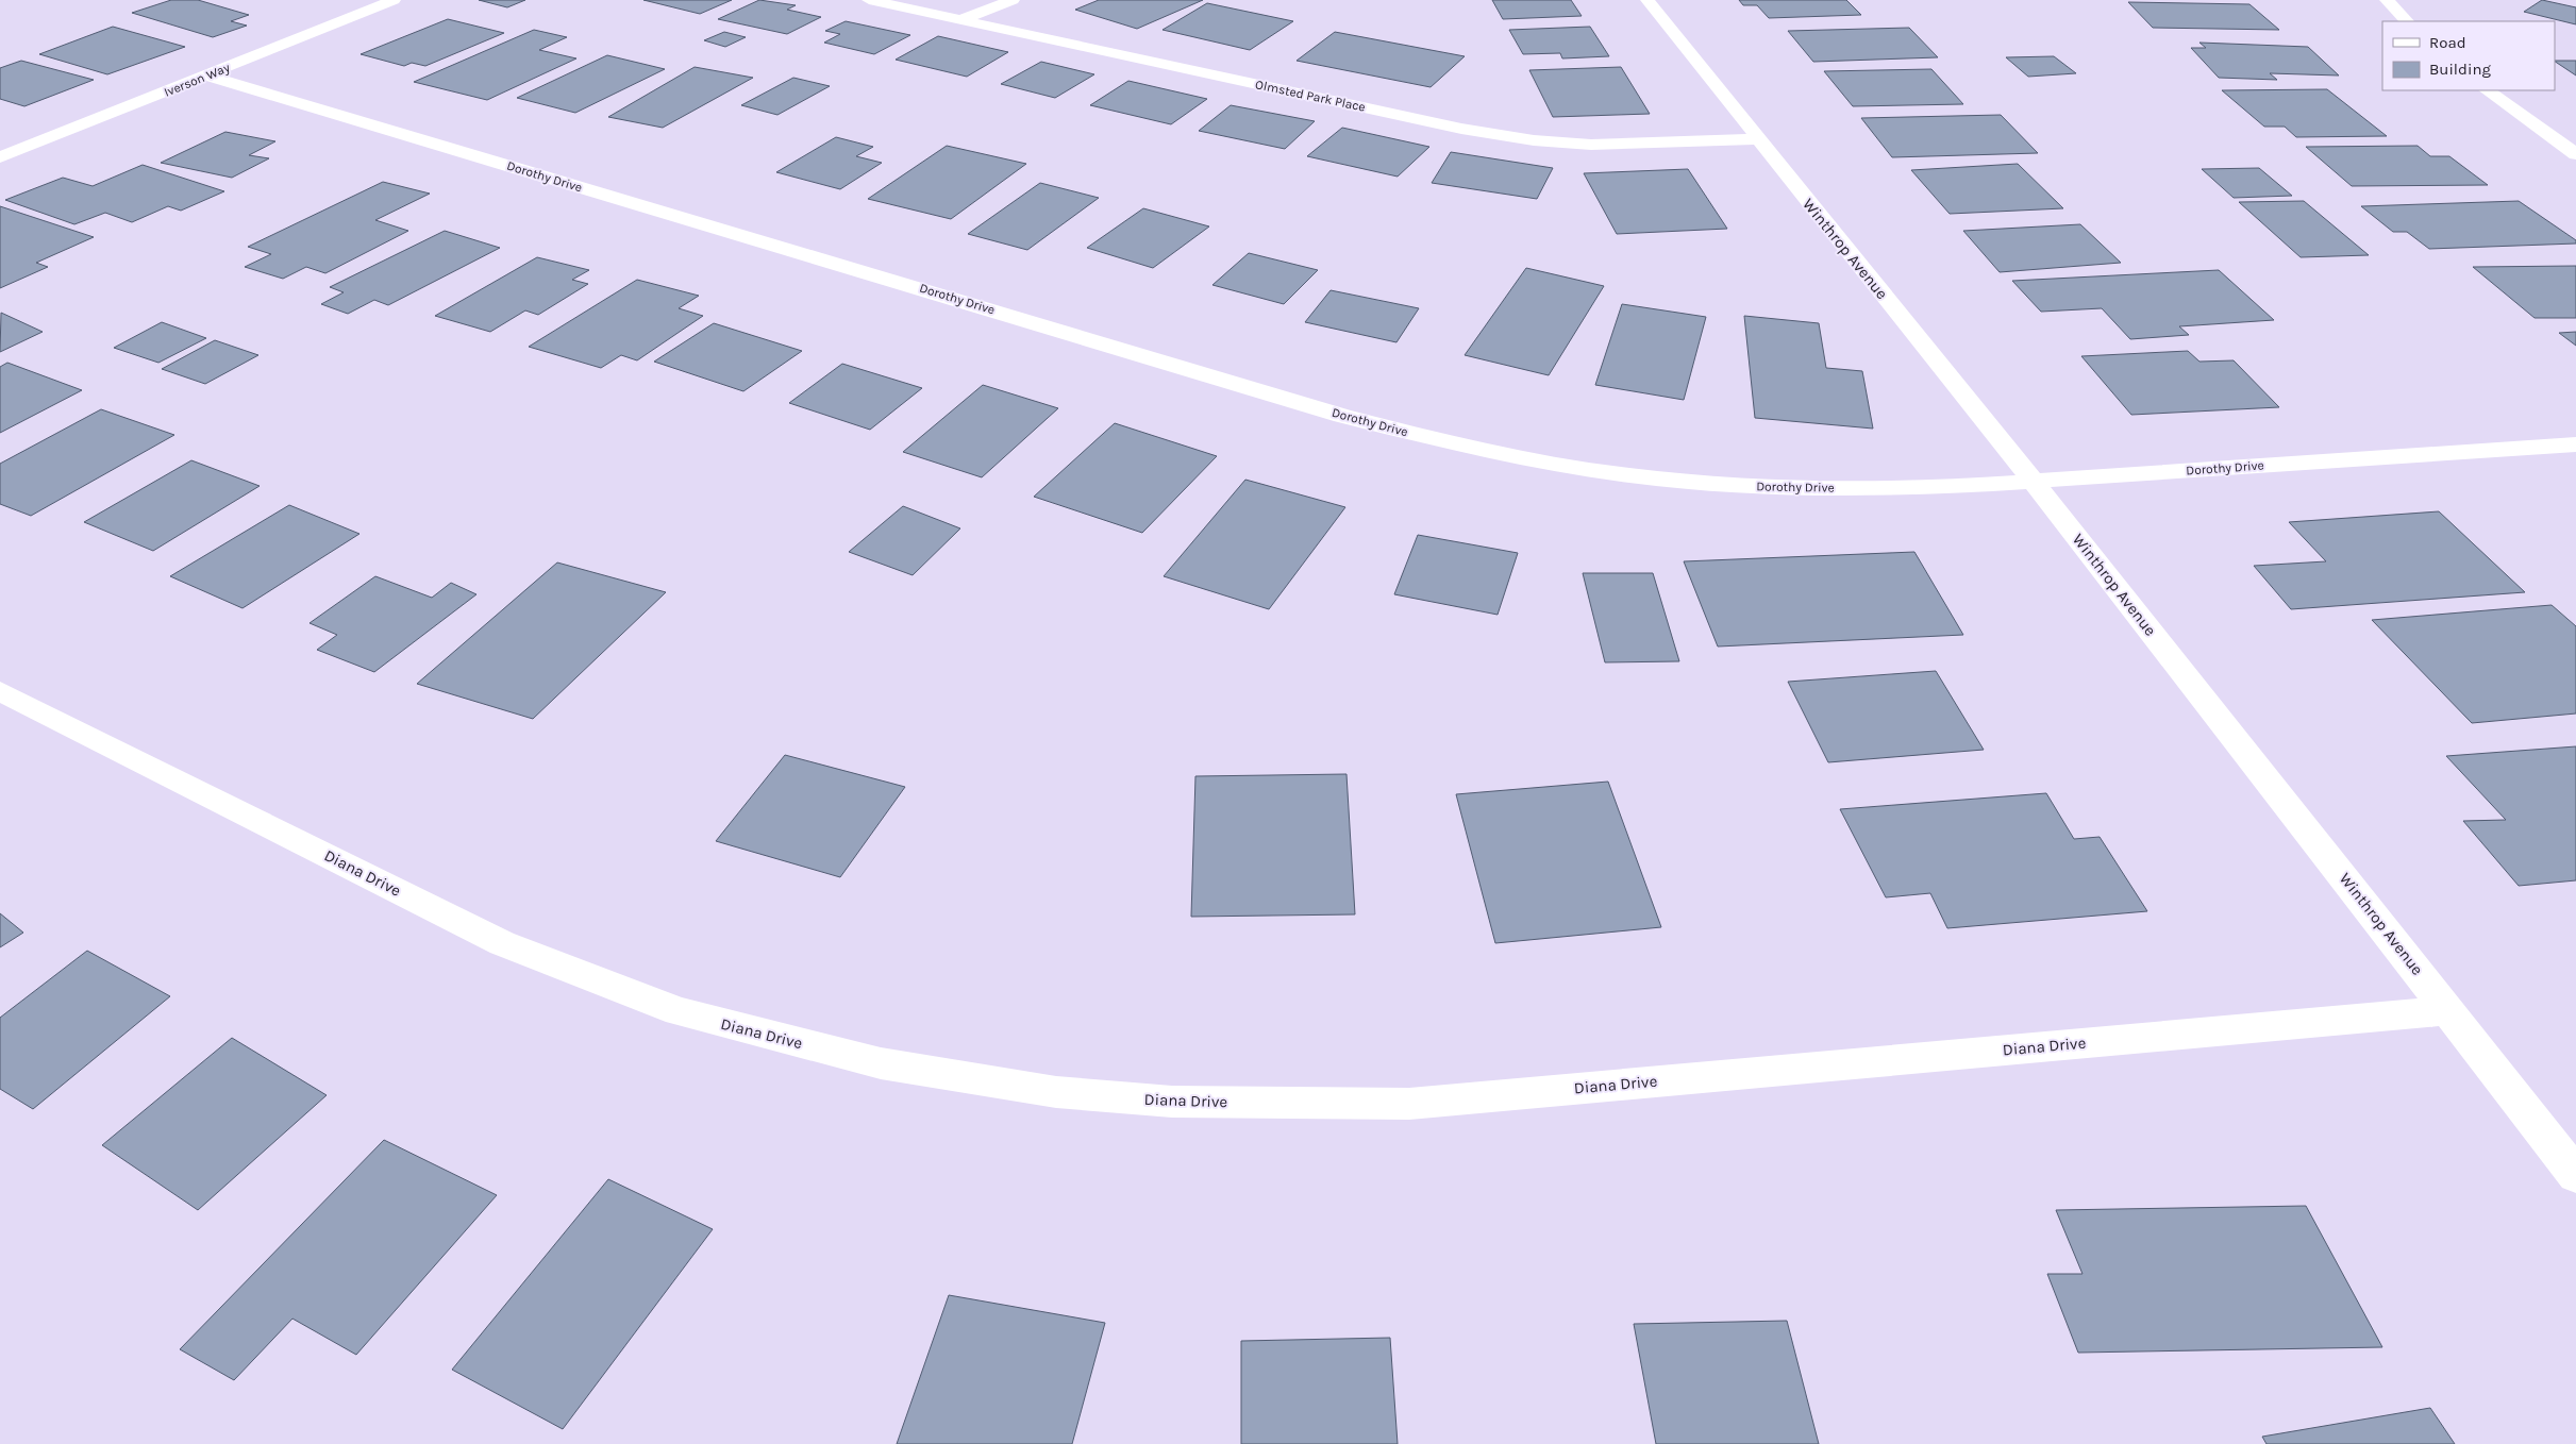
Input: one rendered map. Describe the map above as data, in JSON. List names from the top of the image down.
{
  "streets": {
    "street": [
      "Iverson Way",
      "Olmsted Park Place",
      "Dorothy Drive",
      "Winthrop Avenue",
      "Diana Drive"
    ]
  },
  "crossings": [
    ["Iverson Way", "Dorothy Drive"],
    ["Olmsted Park Place", "Winthrop Avenue"],
    ["Dorothy Drive", "Winthrop Avenue"],
    ["Winthrop Avenue", "Diana Drive"]
  ],
  "legend": ["Road", "Building"]
}
